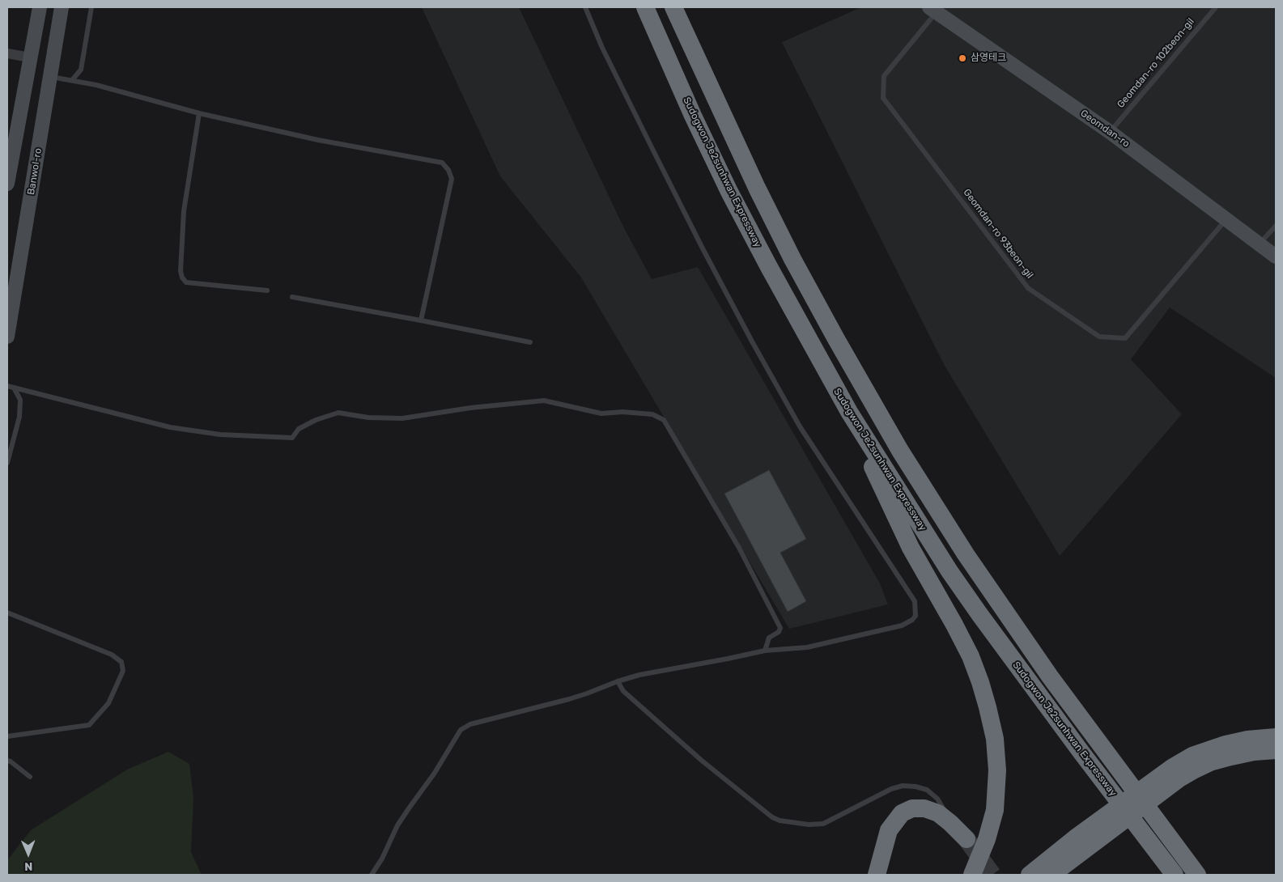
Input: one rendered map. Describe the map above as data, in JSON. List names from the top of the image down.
{
  "streets": {
    "highway": ["Sudogwon Je2sunhwan Expressway"],
    "main road": ["Geomdan-ro", "Banwol-ro"],
    "lane": ["Geomdan-ro 102beon-gil", "Geomdan-ro 93beon-gil"]
  },
  "crossings": [
    ["Geomdan-ro 102beon-gil", "Geomdan-ro"],
    ["Geomdan-ro", "Geomdan-ro 93beon-gil"]
  ],
  "places": ["삼영테크"],
  "north": "bottom"
}
